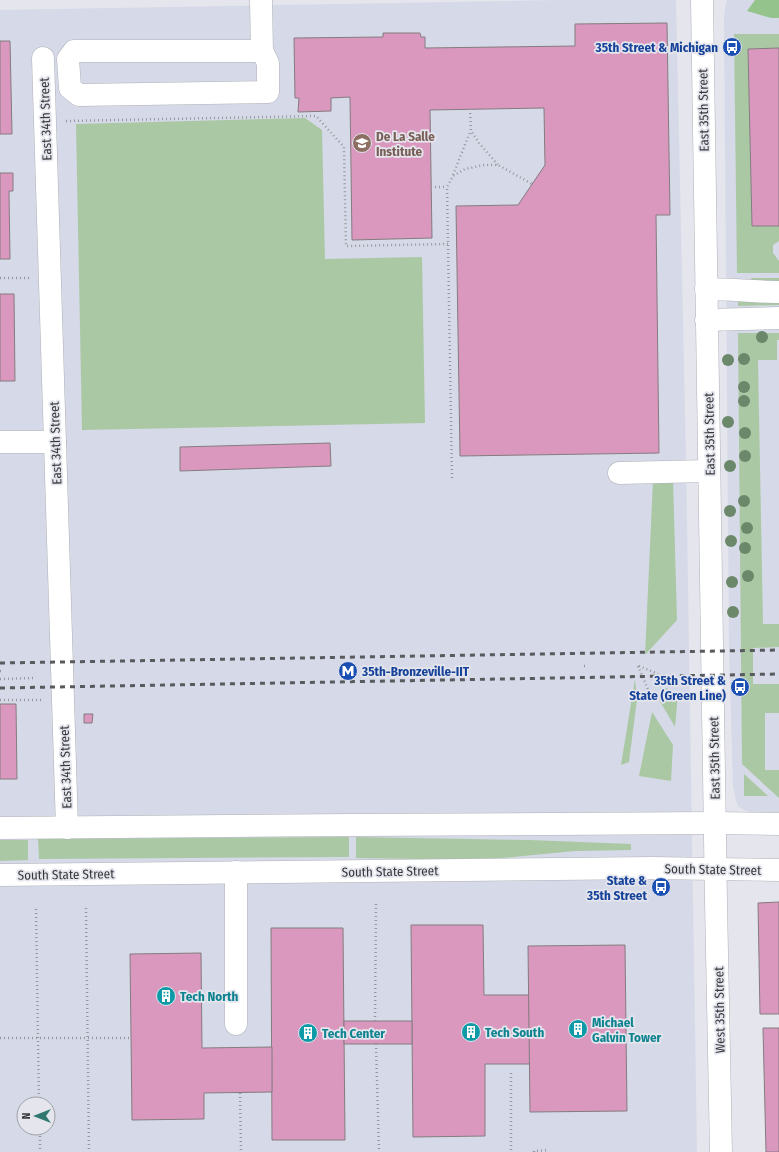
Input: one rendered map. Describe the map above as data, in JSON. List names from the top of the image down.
{
  "streets": {
    "main road": [
      "East 35th Street",
      "East 34th Street",
      "South State Street",
      "West 35th Street"
    ]
  },
  "crossings": [
    ["East 35th Street", "South State Street"],
    ["East 35th Street", "West 35th Street"],
    ["South State Street", "West 35th Street"]
  ],
  "places": {
    "bus stop": ["35th Street & Michigan", "35th Street & State (Green Line)", "State & 35th Street"],
    "school or university": ["De La Salle Institute"],
    "metro station": ["35th-Bronzeville-IIT"],
    "building": [
      "Tech North",
      "Michael Galvin Tower",
      "Tech South",
      "Tech Center"
    ]
  },
  "north": "left"
}
